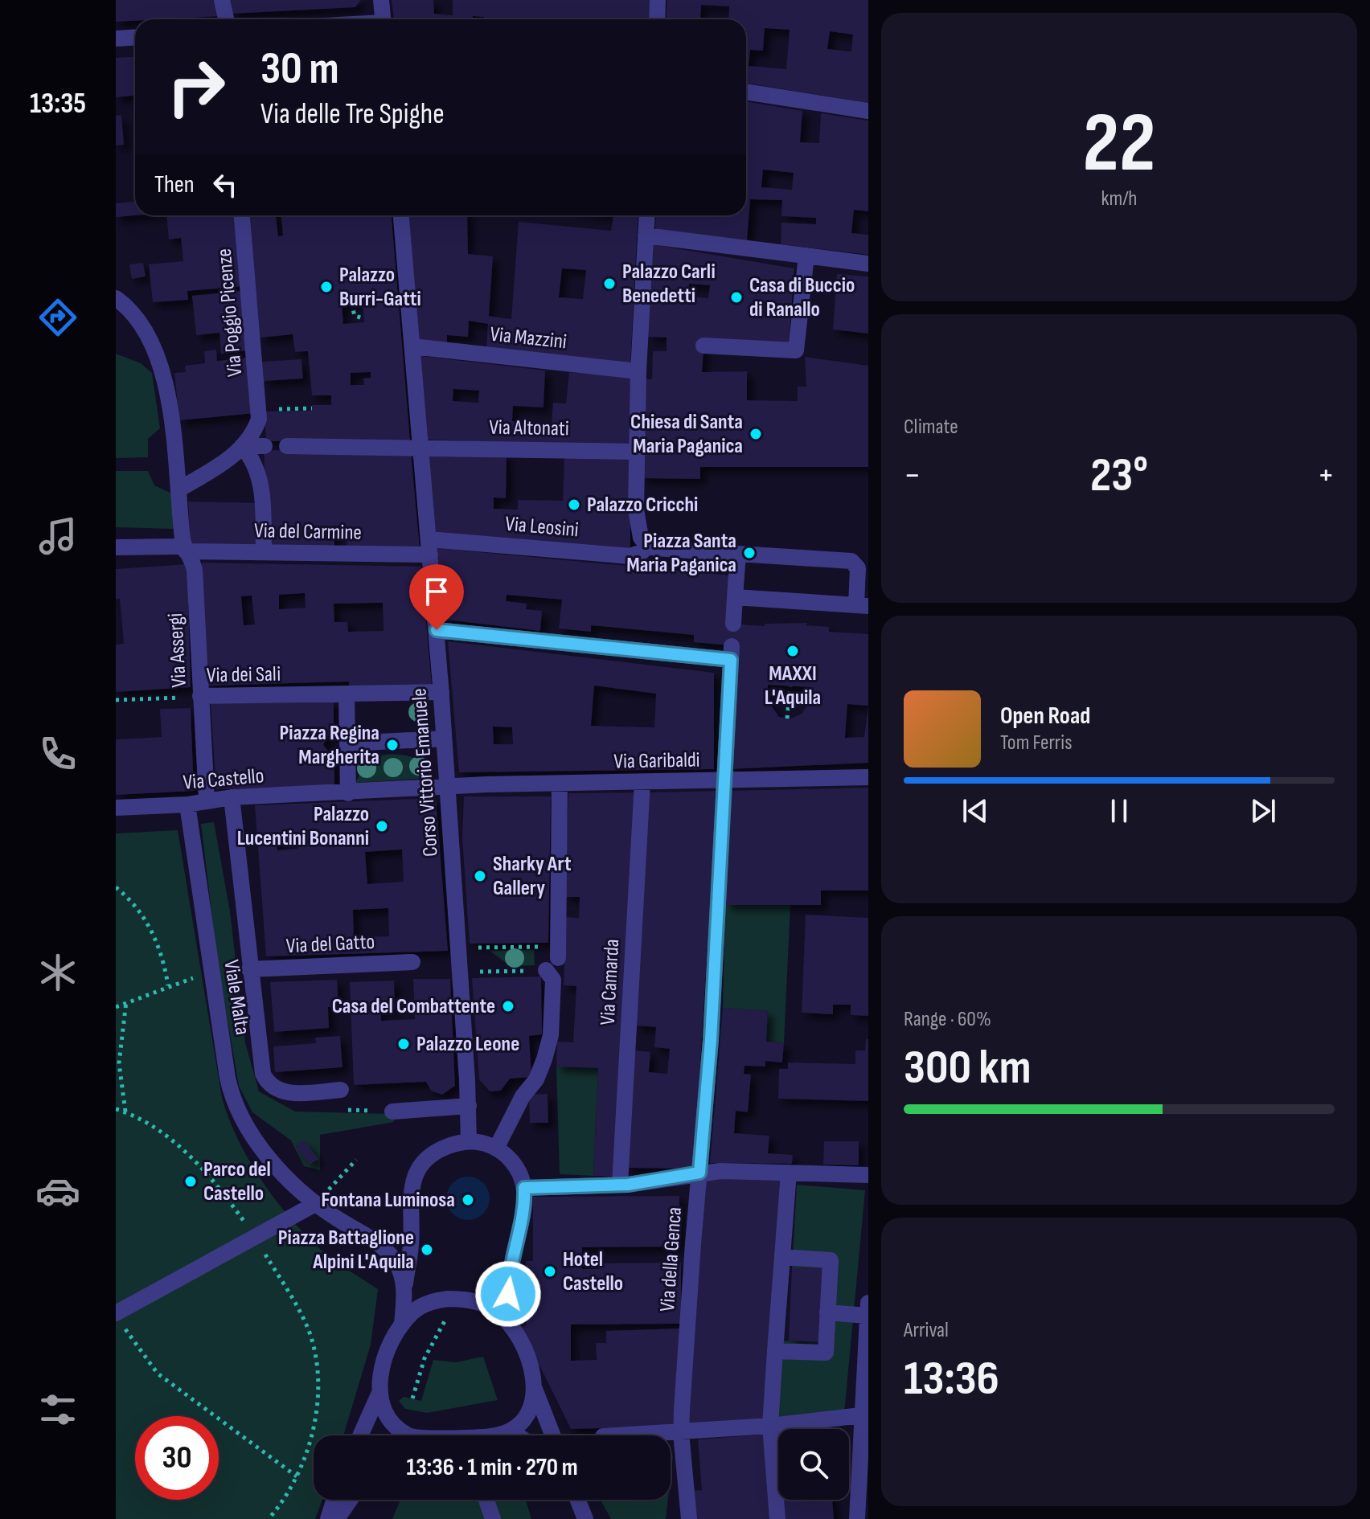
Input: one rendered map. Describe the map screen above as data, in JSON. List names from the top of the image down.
{
  "streets": {
    "street": [
      "Via Poggio Picenze",
      "Via Mazzini",
      "Via Altonati",
      "Via Leosini",
      "Via del Carmine",
      "Via Assergi",
      "Via dei Sali",
      "Via Garibaldi",
      "Corso Vittorio Emanuele",
      "Via Castello",
      "Via del Gatto",
      "Via Camarda",
      "Viale Malta",
      "Via della Genca"
    ]
  },
  "crossings": [
    ["Via Mazzini", "Corso Vittorio Emanuele"],
    ["Via Altonati", "Corso Vittorio Emanuele"],
    ["Via Leosini", "Via del Carmine"],
    ["Via Leosini", "Corso Vittorio Emanuele"],
    ["Via del Carmine", "Via Assergi"],
    ["Via del Carmine", "Corso Vittorio Emanuele"],
    ["Via Assergi", "Via dei Sali"],
    ["Via Assergi", "Via Castello"],
    ["Via Garibaldi", "Corso Vittorio Emanuele"],
    ["Via Garibaldi", "Via Camarda"],
    ["Via Garibaldi", "Via della Genca"],
    ["Corso Vittorio Emanuele", "Via della Genca"],
    ["Via Castello", "Viale Malta"]
  ],
  "places": [
    "Palazzo Carli Benedetti",
    "Palazzo Burri-Gatti",
    "Casa di Buccio di Ranallo",
    "Chiesa di Santa Maria Paganica",
    "Palazzo Cricchi",
    "Piazza Santa Maria Paganica",
    "MAXXI L'Aquila",
    "Piazza Regina Margherita",
    "Palazzo Lucentini Bonanni",
    "Sharky Art Gallery",
    "Casa del Combattente",
    "Palazzo Leone",
    "Parco del Castello",
    "Fontana Luminosa",
    "Piazza Battaglione Alpini L'Aquila",
    "Hotel Castello"
  ],
  "page": {
    "tabs": "13:35",
    "tile": [
      ["22", "km/h"],
      "Climate",
      ["Range · 60%", "300 km"],
      ["Arrival", "13:36"]
    ],
    "turn": ["30 m", "Via delle Tre Spighe"],
    "then": "Then",
    "heat": ["−", "23°", "+"],
    "song": ["Open Road", "Tom Ferris"],
    "limit": "30",
    "trip": "13:36 · 1 min · 270 m"
  }
}
